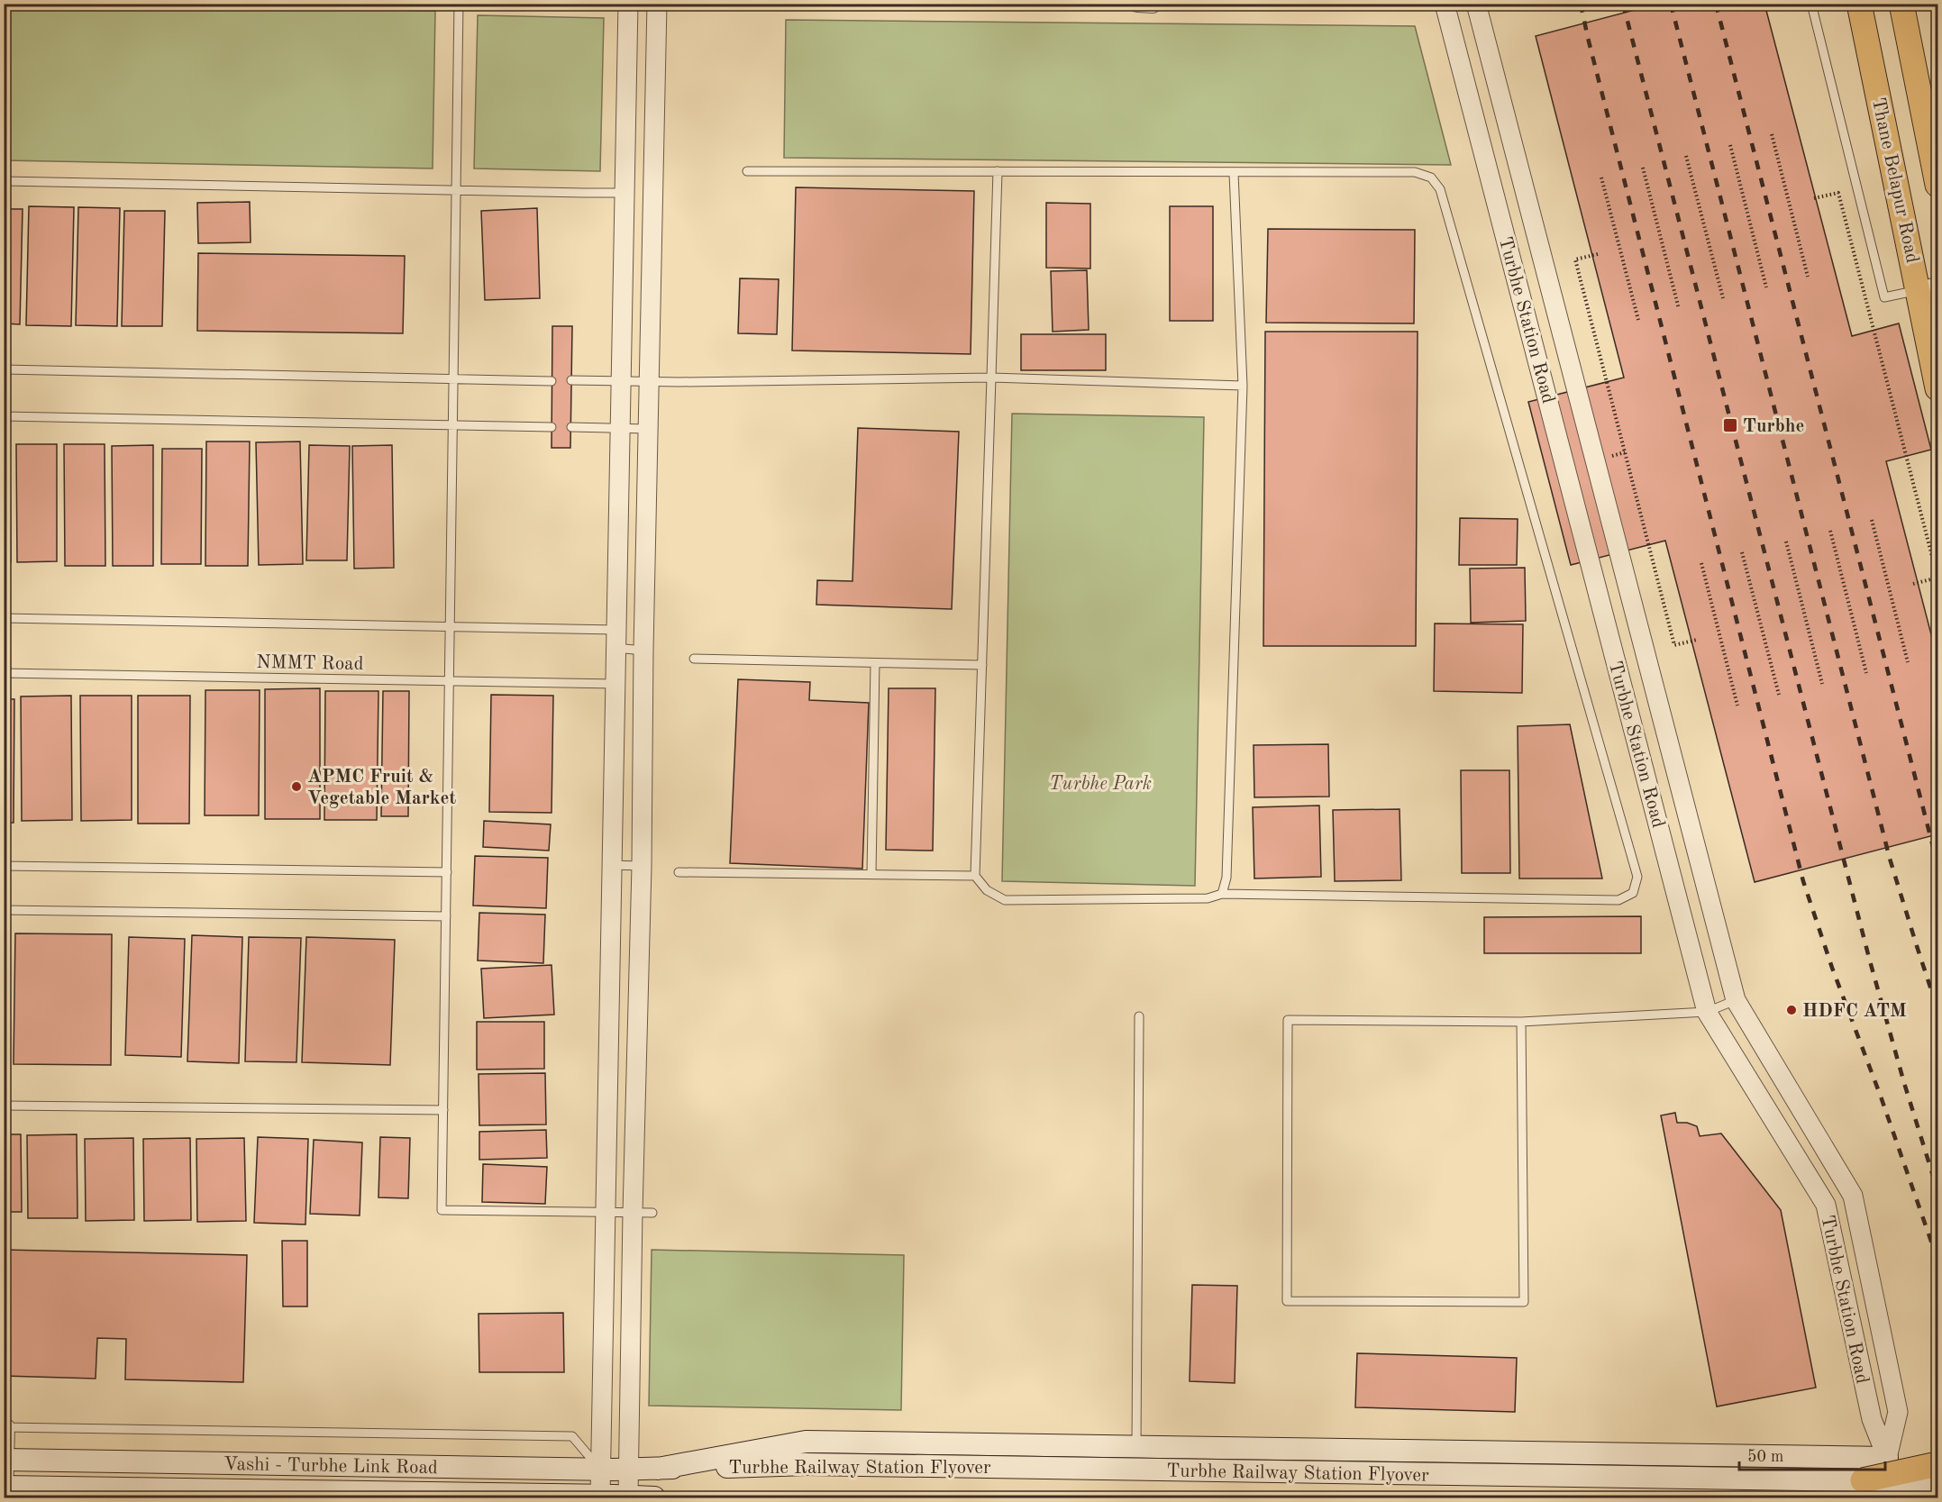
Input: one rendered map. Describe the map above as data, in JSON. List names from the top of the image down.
{
  "streets": {
    "main road": ["Thane Belapur Road", "Vashi - Turbhe Link Road", "Turbhe Railway Station Flyover"],
    "street": ["Turbhe Station Road"],
    "lane": ["NMMT Road"]
  },
  "crossings": [
    ["Vashi - Turbhe Link Road", "Turbhe Railway Station Flyover"]
  ],
  "parks": ["Turbhe Park"],
  "places": {
    "transit": ["Turbhe"],
    "other": ["APMC Fruit & Vegetable Market", "HDFC ATM"]
  },
  "scale_bar": "50 m"
}
